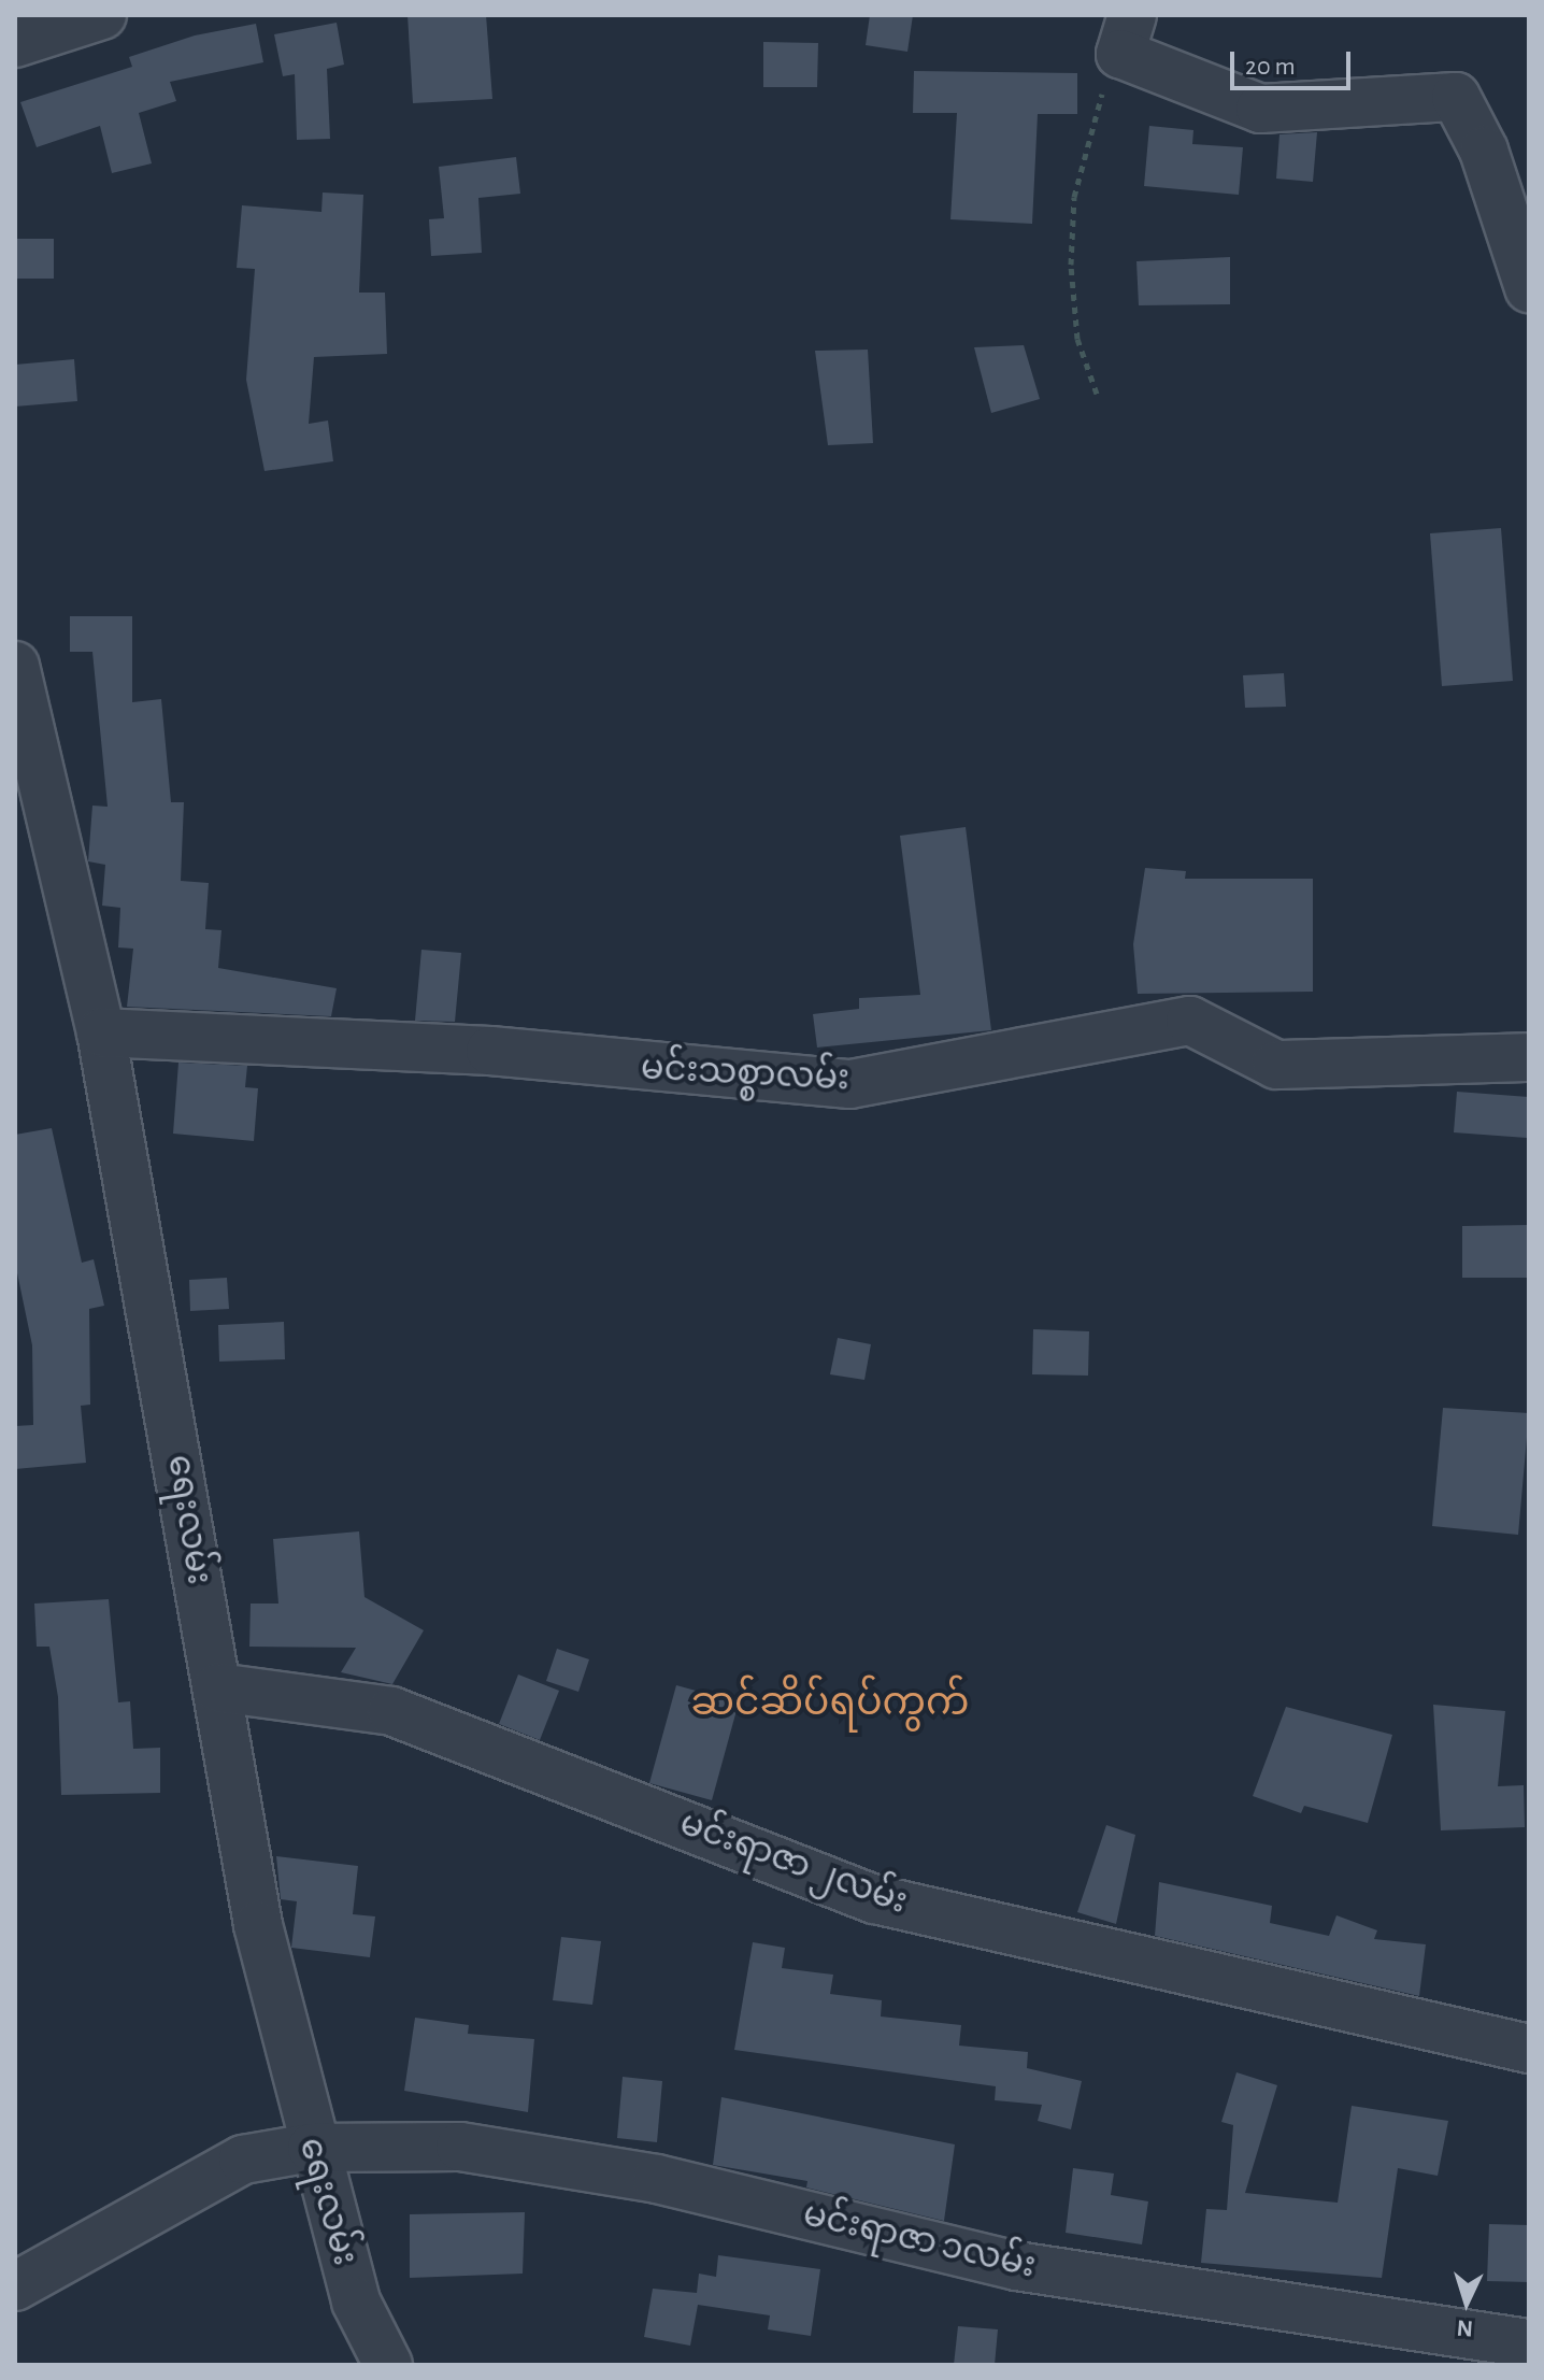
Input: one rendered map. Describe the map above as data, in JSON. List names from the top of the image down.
{
  "streets": {
    "street": [
      "မင်းသစ္စာလမ်း",
      "ရေးလမ်း",
      "မင်းရာဇာ ၂လမ်း",
      "မင်းရာဇာ ၁လမ်း"
    ]
  },
  "crossings": [
    ["မင်းသစ္စာလမ်း", "ရေးလမ်း"],
    ["ရေးလမ်း", "မင်းရာဇာ ၂လမ်း"],
    ["ရေးလမ်း", "မင်းရာဇာ ၁လမ်း"]
  ],
  "districts": ["ဆင်ဆိပ်ရပ်ကွက်"],
  "scale_bar": "20 m",
  "north": "bottom"
}
